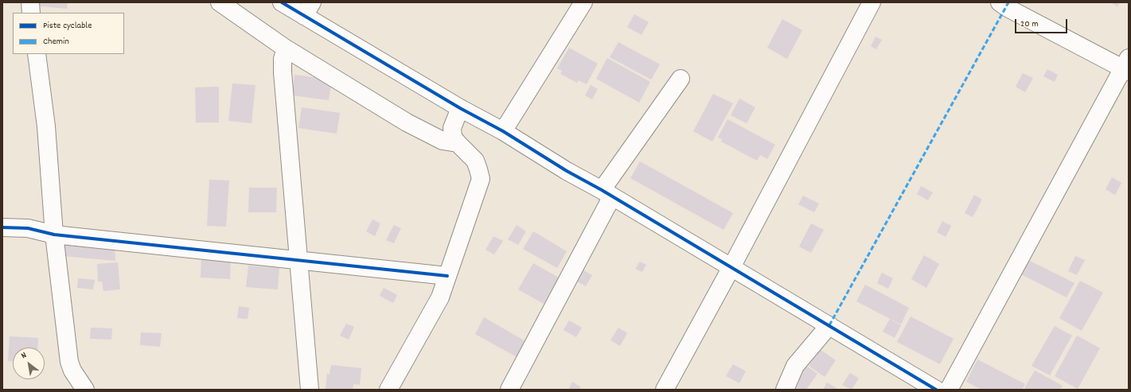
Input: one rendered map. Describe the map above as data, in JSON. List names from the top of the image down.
{
  "legend": ["Piste cyclable", "Chemin"],
  "scale_bar": "20 m",
  "north": "top left"
}
